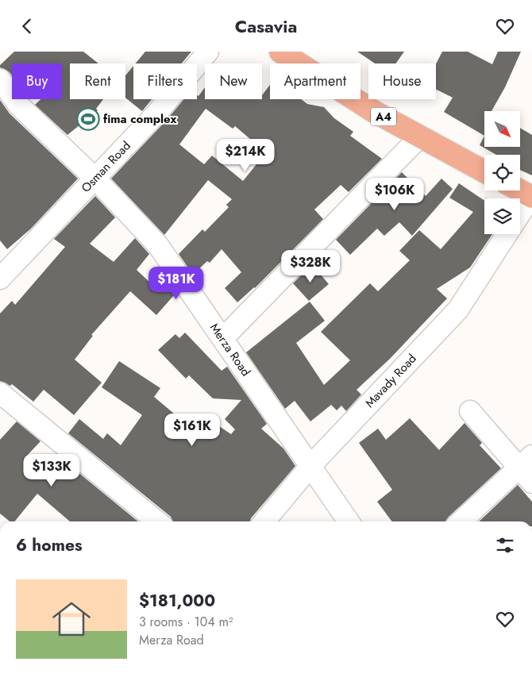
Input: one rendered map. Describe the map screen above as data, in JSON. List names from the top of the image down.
{
  "streets": {
    "highway": ["A4"],
    "street": ["Osman Road", "Merza Road", "Mavady Road"]
  },
  "crossings": [
    ["Osman Road", "Merza Road"],
    ["Merza Road", "Mavady Road"]
  ],
  "places": {
    "sports": ["fima complex"]
  },
  "north": "bottom right",
  "page": {
    "header": "Casavia",
    "chip": [
      "Buy",
      "Rent",
      "Filters",
      "New",
      "Apartment",
      "House"
    ],
    "price": [
      "$214K",
      "$106K",
      "$328K",
      "$181K",
      "$161K",
      "$133K"
    ],
    "heading": "6 homes",
    "list": [
      {
        "name": "$181,000",
        "note": "3 rooms · 104 m² · Merza Road"
      }
    ]
  }
}
